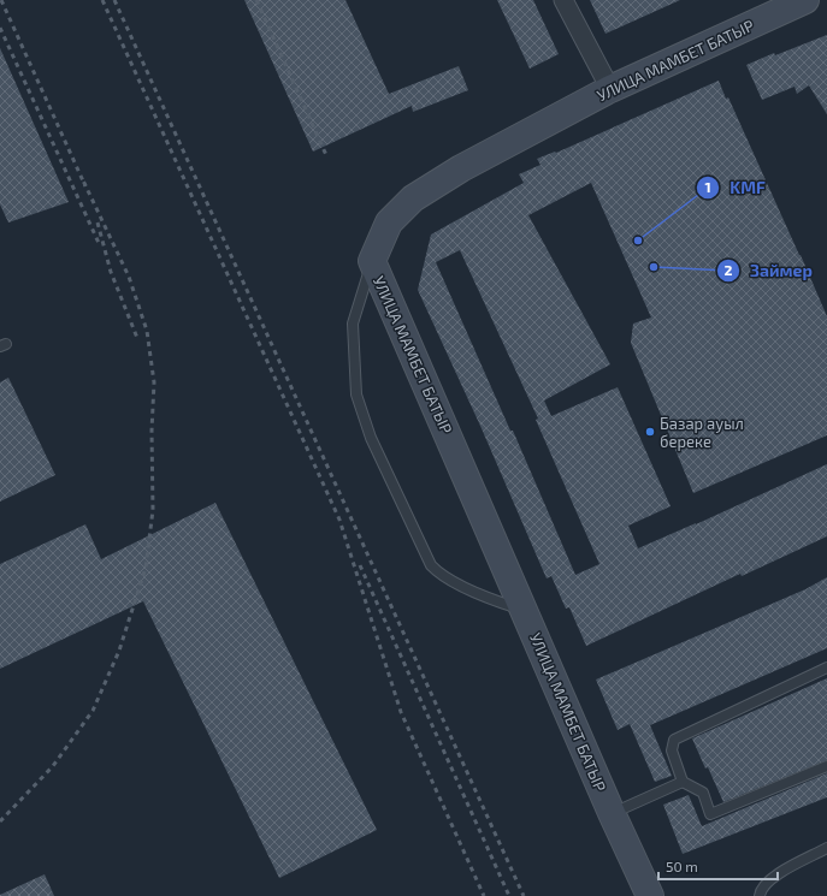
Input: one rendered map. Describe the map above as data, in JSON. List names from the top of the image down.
{
  "streets": {
    "main road": ["УЛИЦА МАМБЕТ БАТЫР"]
  },
  "places": ["KMF", "Займер", "Базар ауыл береке"],
  "scale_bar": "50 m"
}
